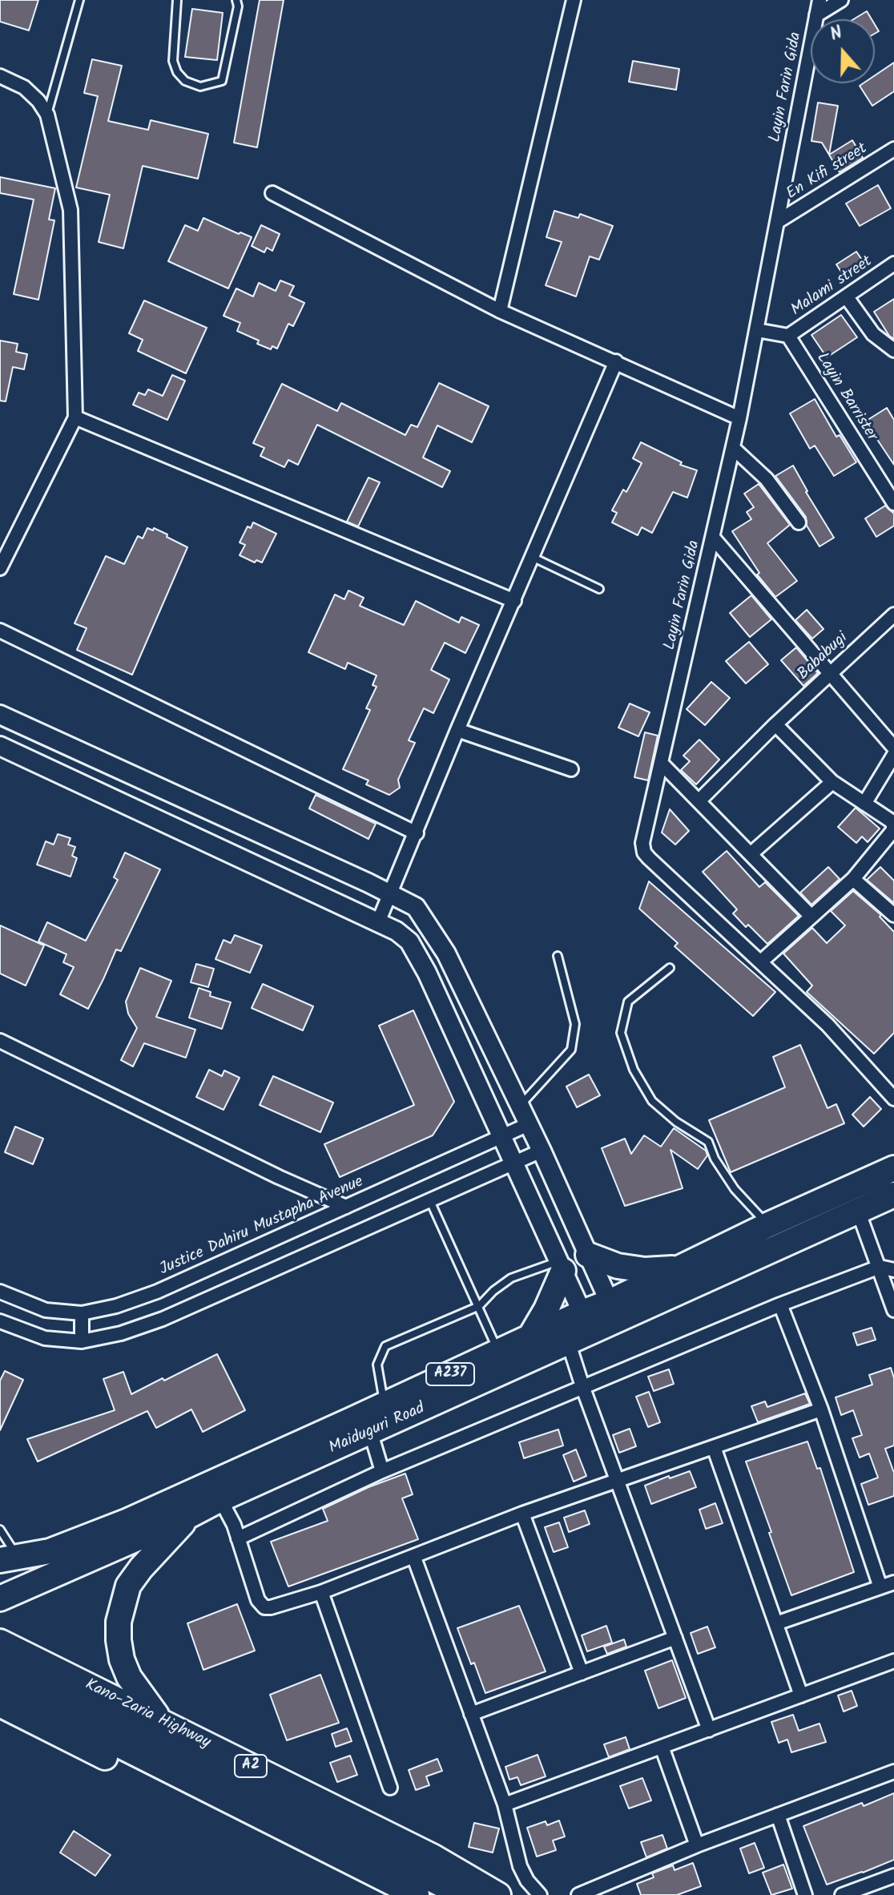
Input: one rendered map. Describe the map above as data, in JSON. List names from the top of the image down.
{
  "streets": {
    "highway": [
      "A237",
      "Maiduguri Road",
      "Kano-Zaria Highway",
      "A2"
    ],
    "street": [
      "Layin Farin Gida",
      "En Kifi street",
      "Malami street",
      "Layin Barrister",
      "Bababugi",
      "Justice Dahiru Mustapha Avenue"
    ]
  },
  "crossings": [
    ["Layin Farin Gida", "En Kifi street"],
    ["Malami street", "Layin Barrister"]
  ],
  "north": "top"
}
